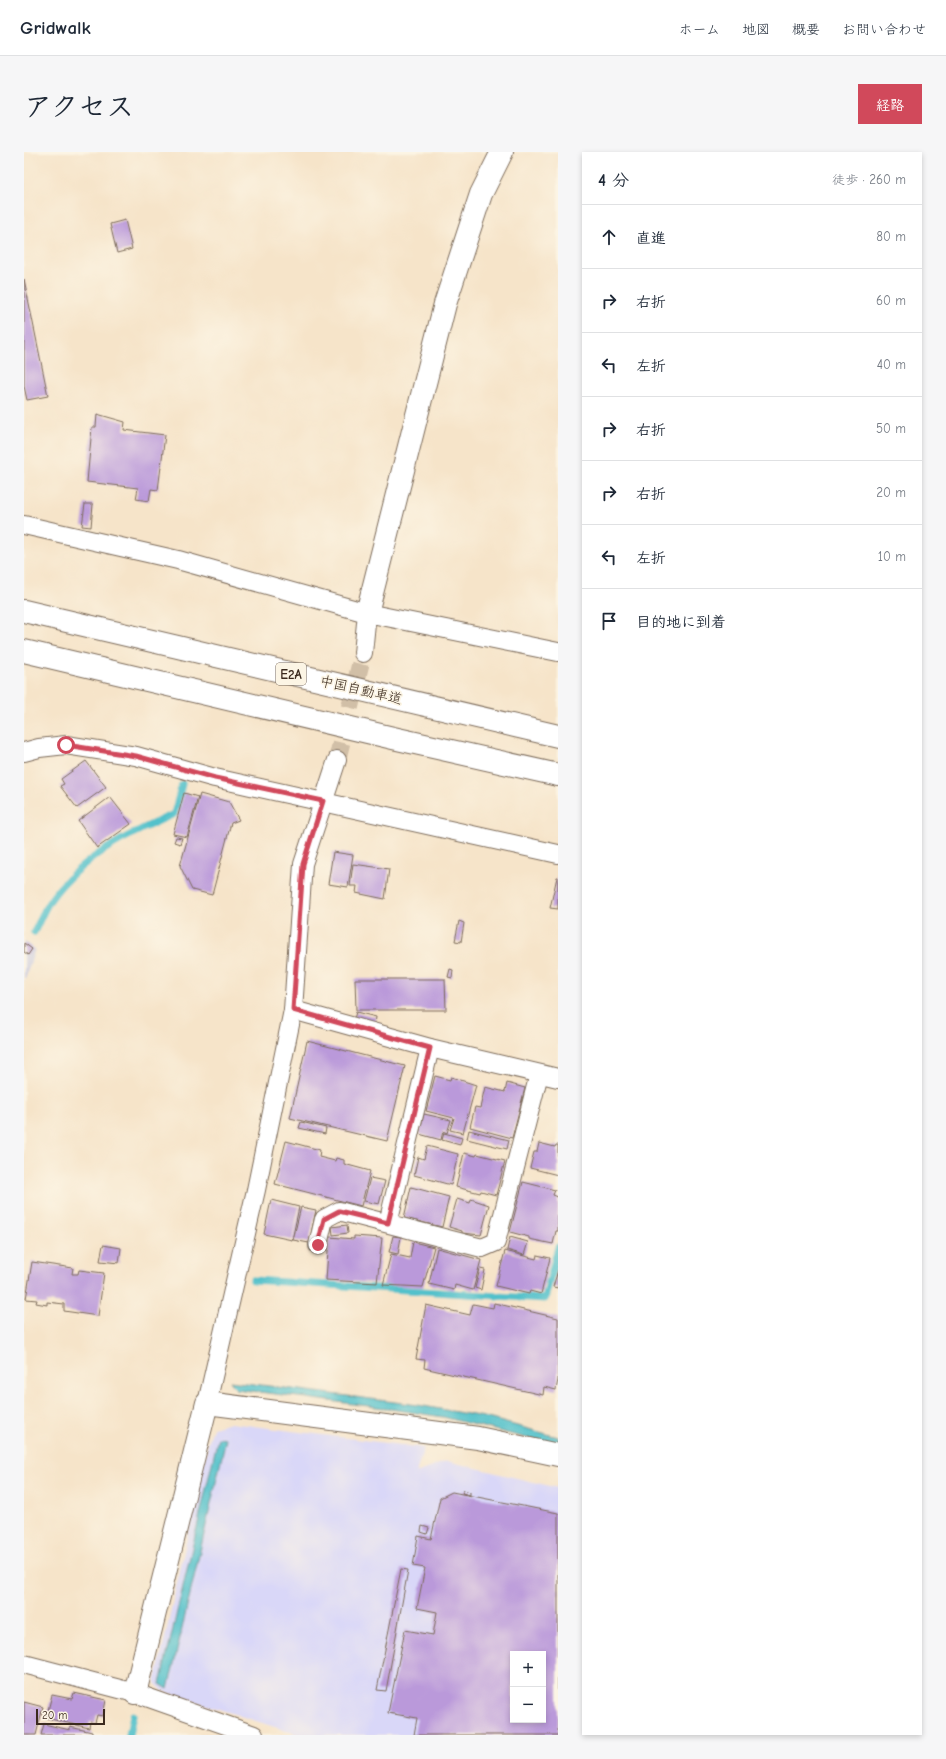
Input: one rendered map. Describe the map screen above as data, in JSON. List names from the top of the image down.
{
  "streets": {
    "main road": ["E2A", "中国自動車道"]
  },
  "scale_bar": "20 m",
  "page": {
    "header": "Gridwalk",
    "nav": [
      "ホーム",
      "地図",
      "概要",
      "お問い合わせ"
    ],
    "title": "アクセス",
    "buttons": "経路",
    "heading": ["4 分", "徒歩 · 260 m"],
    "list": [
      ["直進", "80 m"],
      ["右折", "60 m"],
      ["左折", "40 m"],
      ["右折", "50 m"],
      ["右折", "20 m"],
      ["左折", "10 m"],
      "目的地に到着"
    ],
    "map_buttons": ["+", "−"],
    "scale": "20 m"
  }
}
